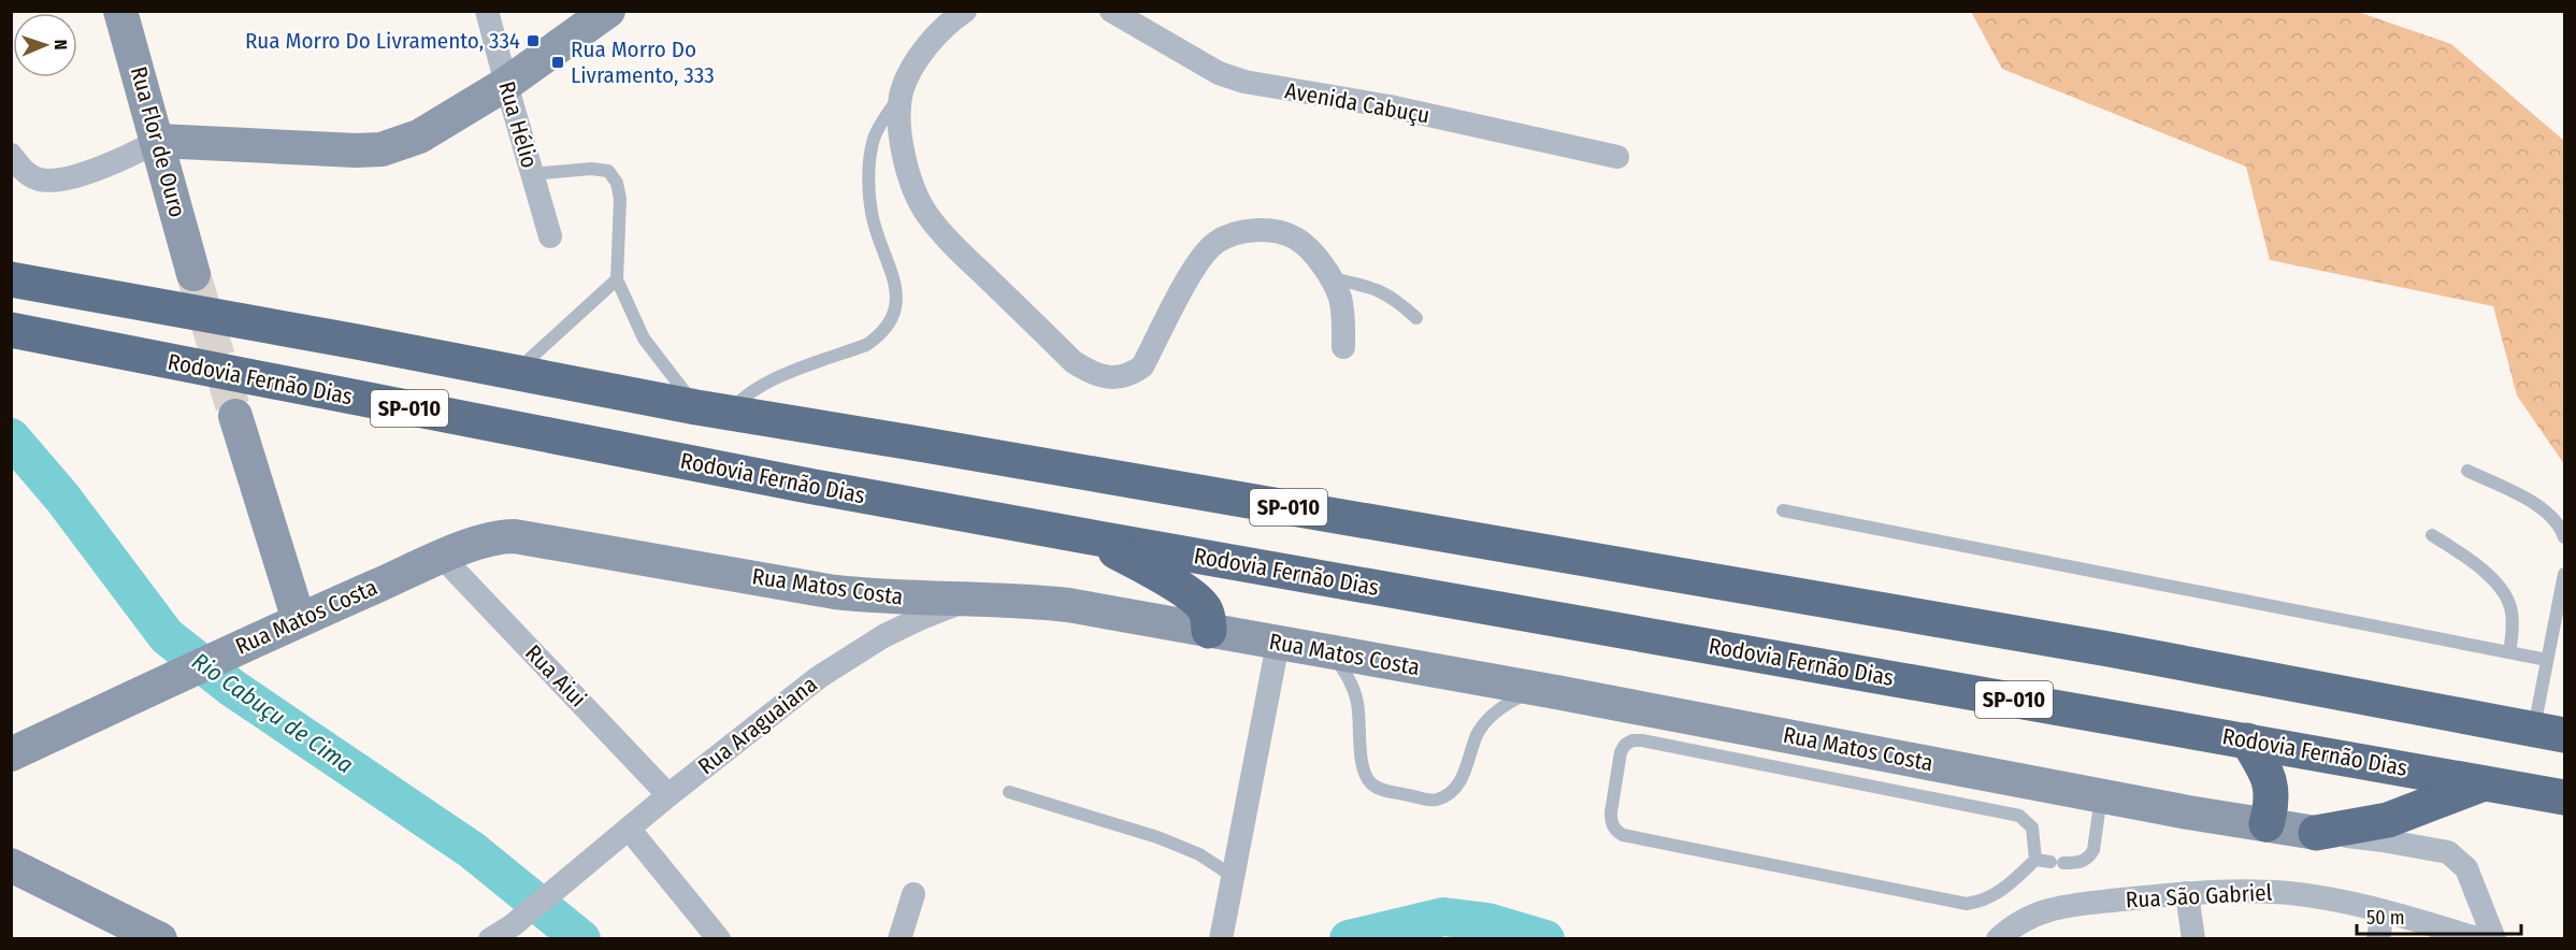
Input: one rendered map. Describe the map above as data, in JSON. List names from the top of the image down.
{
  "streets": {
    "highway": ["Rodovia Fernão Dias", "SP-010"],
    "street": [
      "Avenida Cabuçu",
      "Rua Hélio",
      "Rua Flor de Ouro",
      "Rua Matos Costa",
      "Rua Aiui",
      "Rua Araguaiana",
      "Rua São Gabriel"
    ]
  },
  "crossings": [
    ["Rua Matos Costa", "Rua Aiui"],
    ["Rua Matos Costa", "Rua Araguaiana"],
    ["Rua Aiui", "Rua Araguaiana"]
  ],
  "water": ["Rio Cabuçu de Cima"],
  "places": {
    "transit": ["Rua Morro Do Livramento, 334", "Rua Morro Do Livramento, 333"]
  },
  "scale_bar": "50 m",
  "north": "right"
}
